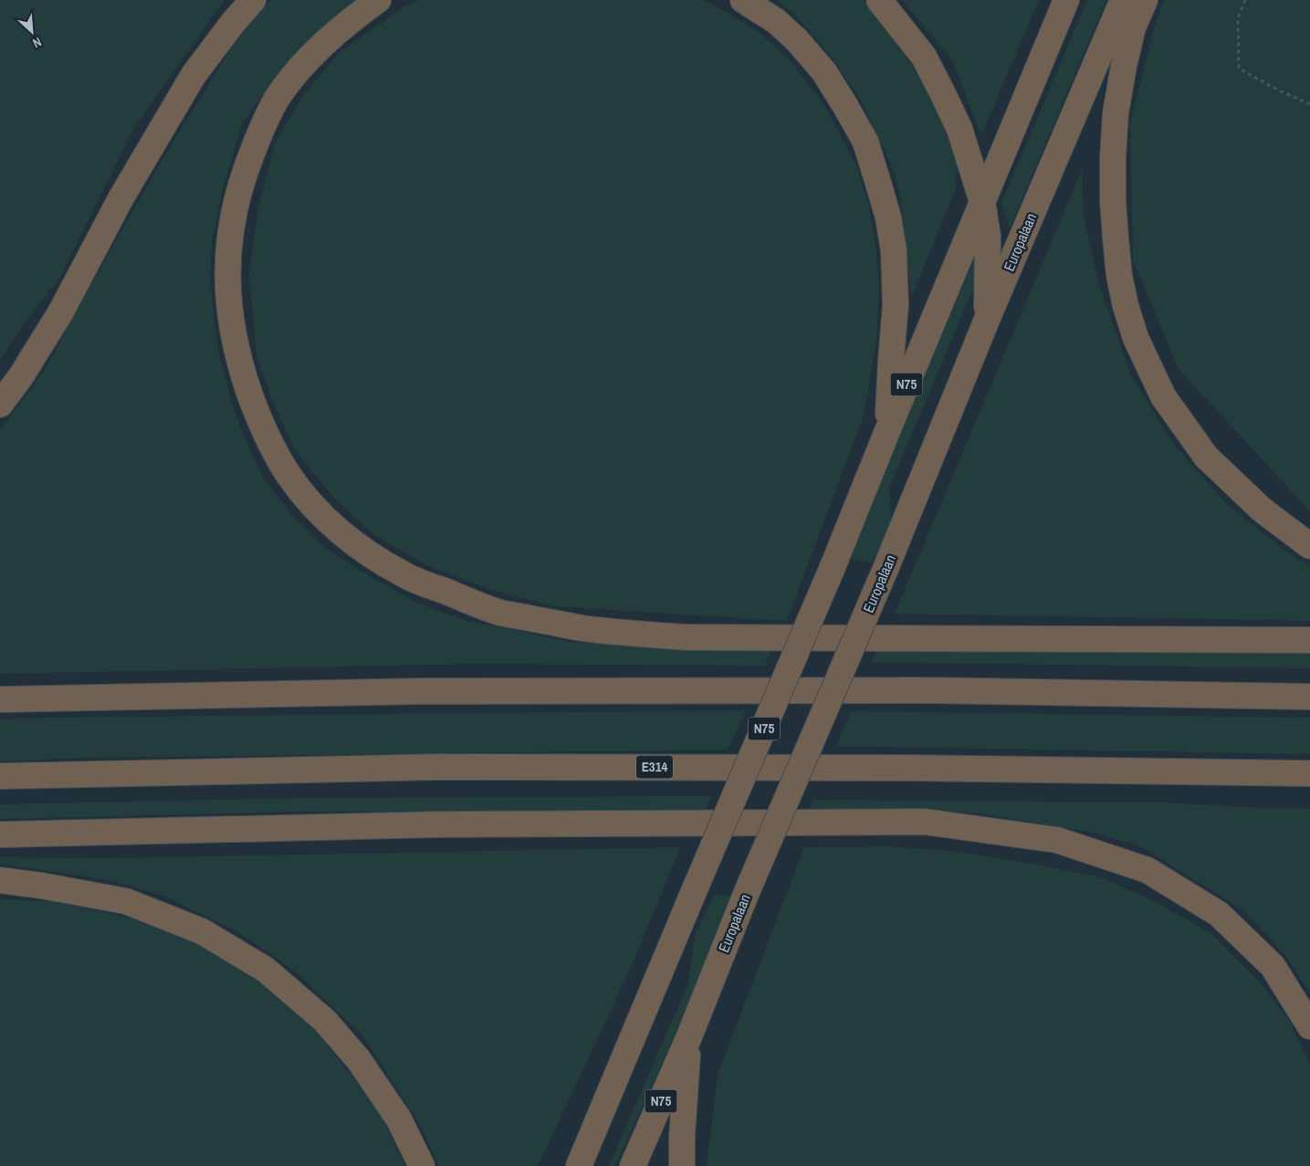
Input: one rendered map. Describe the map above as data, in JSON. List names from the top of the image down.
{
  "streets": {
    "highway": ["Europalaan", "N75", "E314"]
  },
  "north": "bottom right"
}
